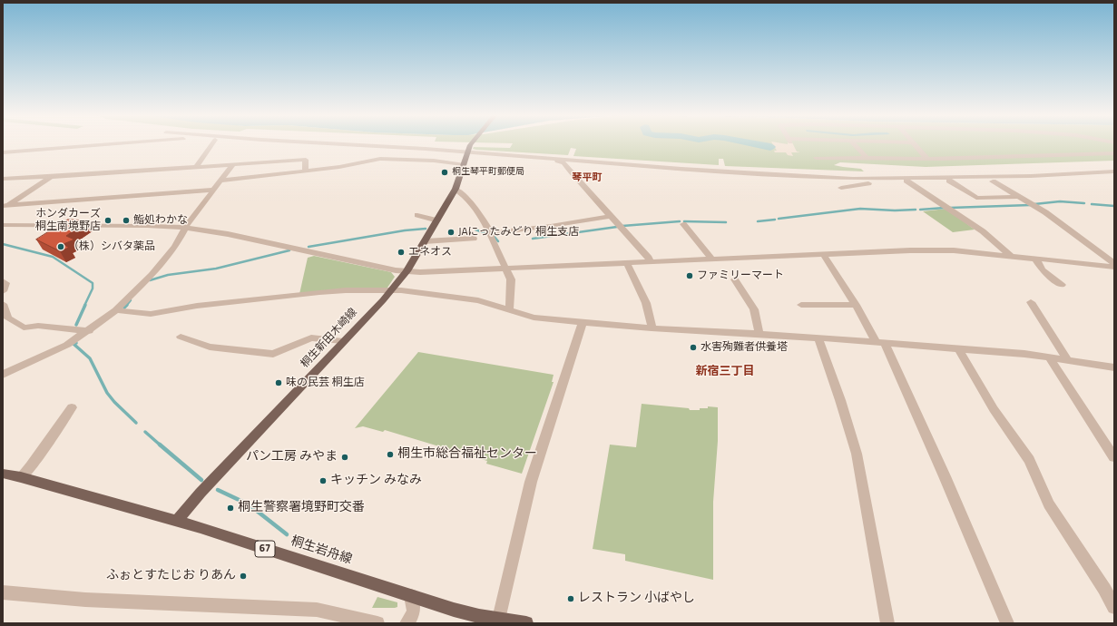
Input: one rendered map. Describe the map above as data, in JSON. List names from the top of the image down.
{
  "streets": {
    "main road": ["桐生新田木崎線", "67", "桐生岩舟線"]
  },
  "crossings": [
    ["桐生新田木崎線", "桐生岩舟線"]
  ],
  "districts": ["琴平町", "新宿三丁目"],
  "places": [
    "桐生琴平町郵便局",
    "ホンダカーズ 桐生南境野店",
    "鮨処わかな",
    "JAにったみどり 桐生支店",
    "（株）シバタ薬品",
    "エネオス",
    "ファミリーマート",
    "水害殉難者供養塔",
    "味の民芸 桐生店",
    "桐生市総合福祉センター",
    "パン工房 みやま",
    "キッチン みなみ",
    "桐生警察署境野町交番",
    "ふぉとすたじお りあん",
    "レストラン 小ばやし"
  ]
}
